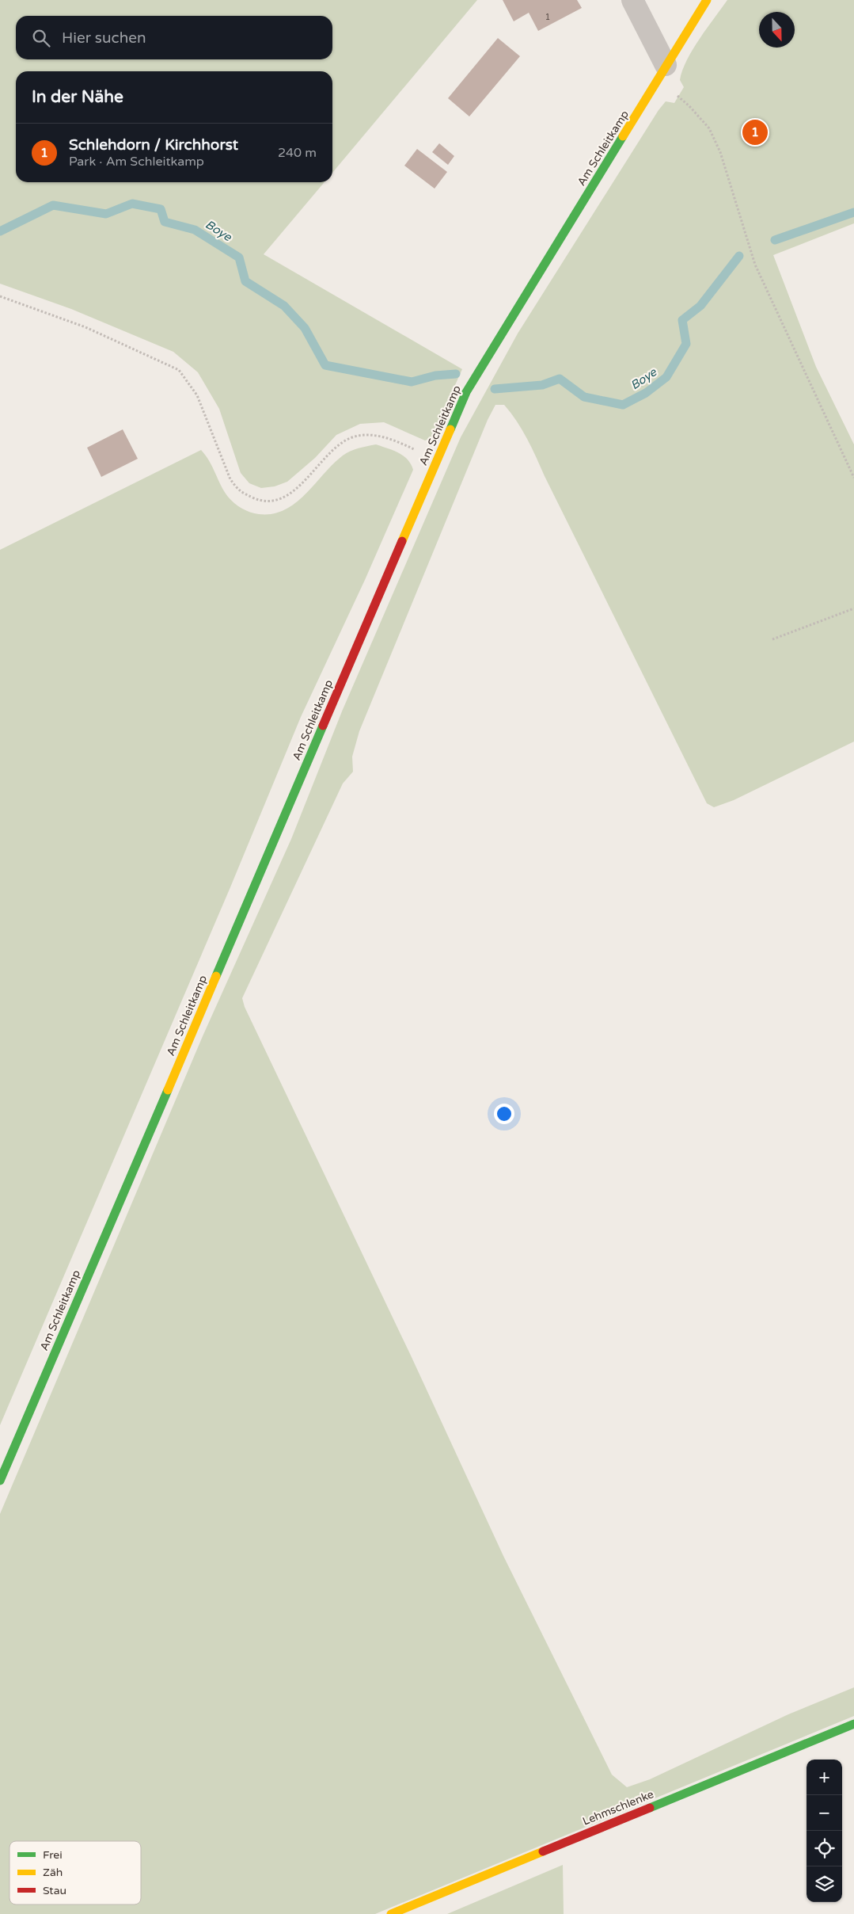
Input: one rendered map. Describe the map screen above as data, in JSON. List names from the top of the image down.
{
  "streets": {
    "street": ["Am Schleitkamp", "Lehmschlenke"]
  },
  "water": ["Boye"],
  "house_numbers": ["1"],
  "legend": ["Frei", "Zäh", "Stau"],
  "north": "bottom",
  "page": {
    "search": "Hier suchen",
    "heading": "In der Nähe",
    "pins": "1",
    "list": [
      {
        "mark": "1",
        "name": "Schlehdorn / Kirchhorst",
        "note": "Park · Am Schleitkamp",
        "value": "240 m"
      }
    ],
    "map_buttons": ["+", "−"]
  }
}
